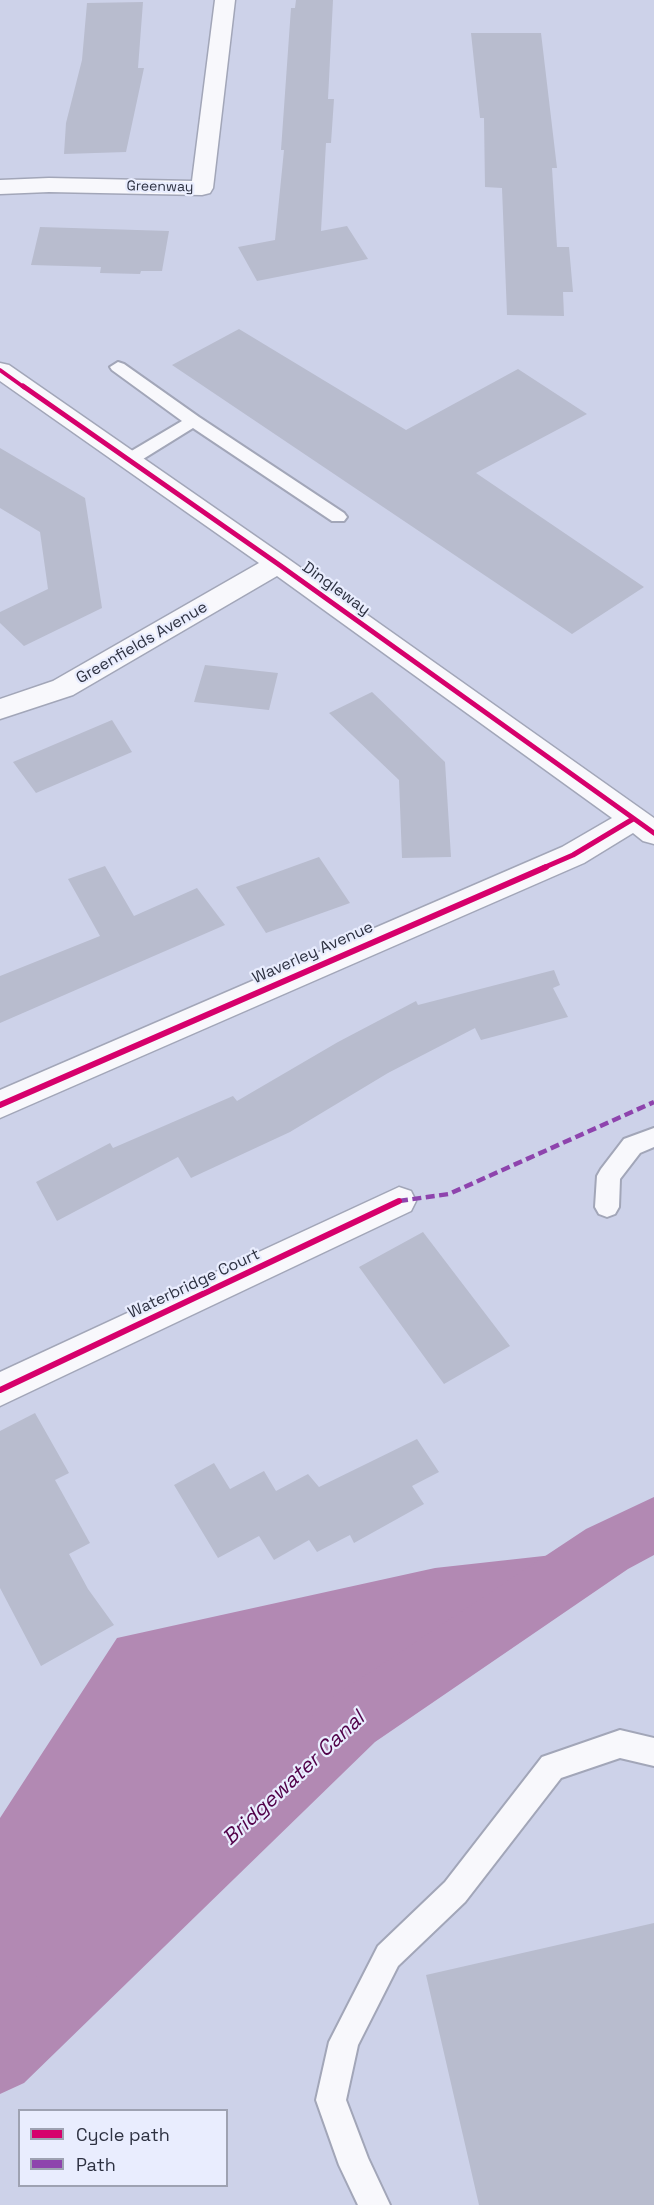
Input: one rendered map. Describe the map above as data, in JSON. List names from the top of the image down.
{
  "streets": {
    "street": [
      "Greenway",
      "Dingleway",
      "Greenfields Avenue",
      "Waverley Avenue",
      "Waterbridge Court"
    ]
  },
  "crossings": [
    ["Dingleway", "Greenfields Avenue"],
    ["Dingleway", "Waverley Avenue"]
  ],
  "water": ["Bridgewater Canal"],
  "legend": ["Cycle path", "Path"]
}
